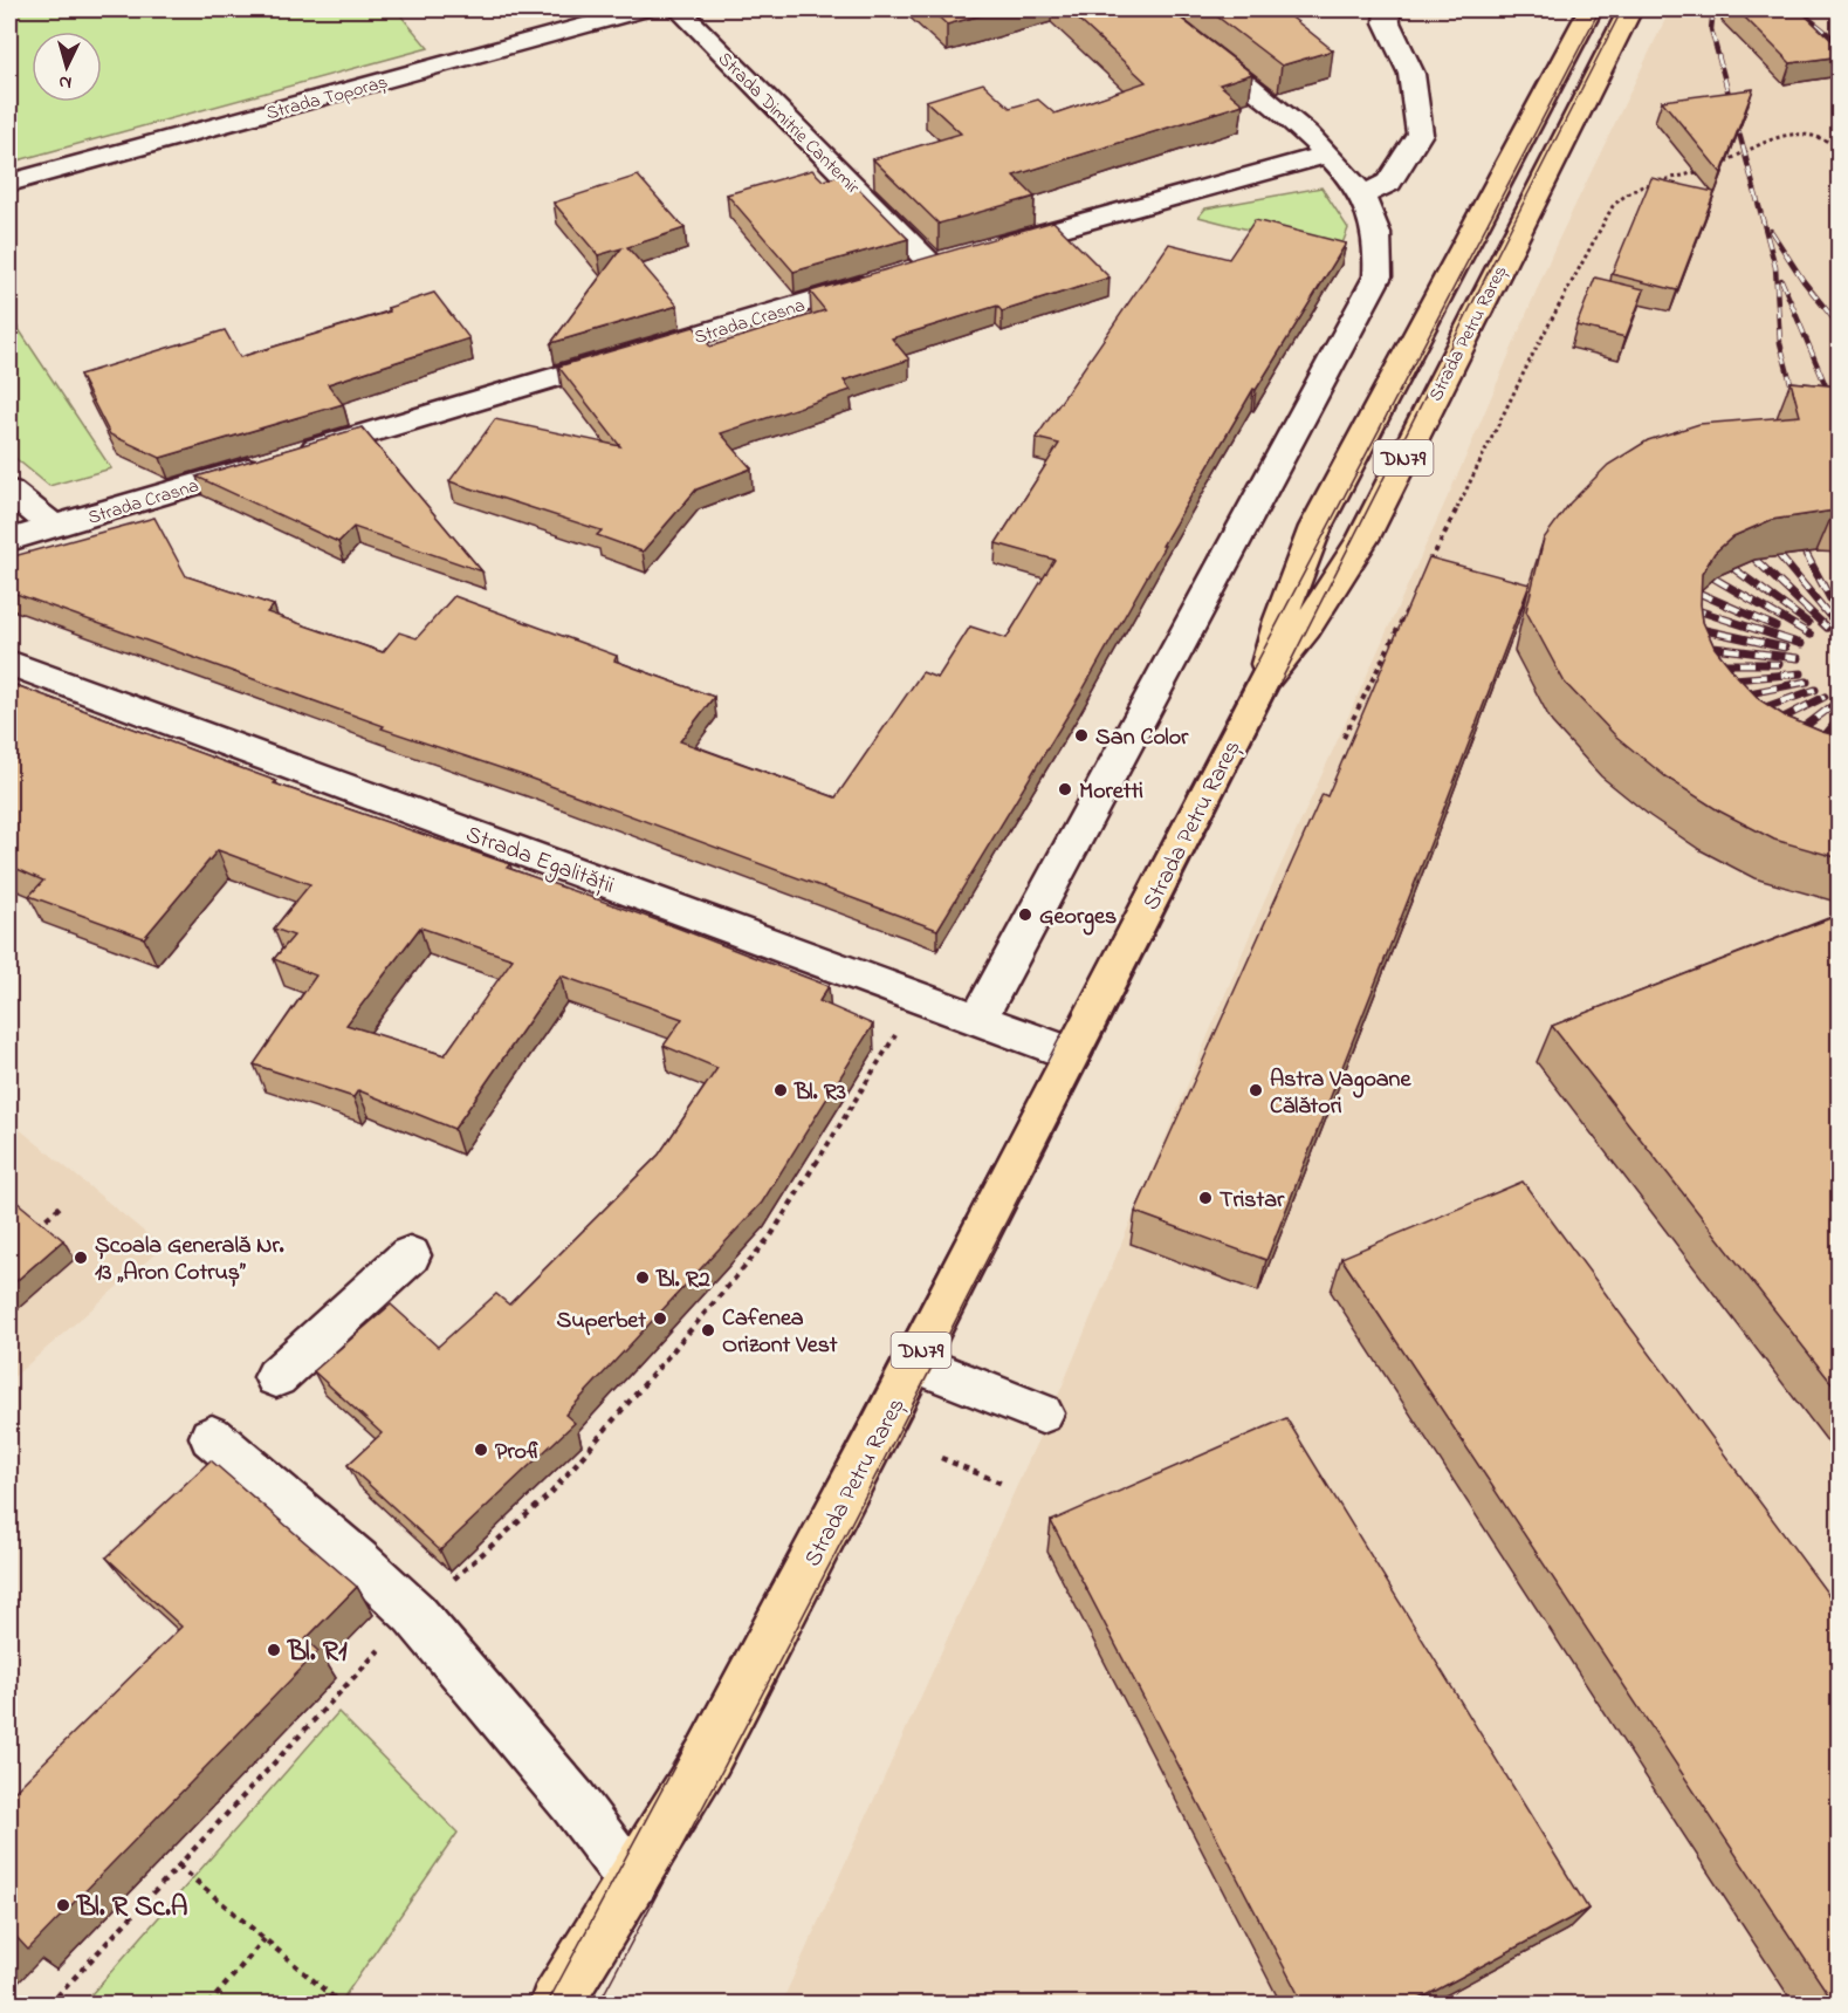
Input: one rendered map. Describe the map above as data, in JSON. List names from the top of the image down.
{
  "streets": {
    "main road": ["Strada Petru Rareș", "DN79"],
    "street": [
      "Strada Toporaș",
      "Strada Dimitrie Cantemir",
      "Strada Crasna",
      "Strada Egalității"
    ]
  },
  "crossings": [
    ["Strada Dimitrie Cantemir", "Strada Crasna"],
    ["Strada Petru Rareș", "Strada Egalității"]
  ],
  "places": [
    "San Color",
    "Moretti",
    "Georges",
    "Bl. R3",
    "Astra Vagoane Călători",
    "Tristar",
    "Școala Generală Nr. 13 „Aron Cotruș”",
    "Bl. R2",
    "Superbet",
    "Cafenea Orizont Vest",
    "Profi",
    "Bl. R1",
    "Bl. R Sc.A"
  ],
  "north": "bottom"
}
